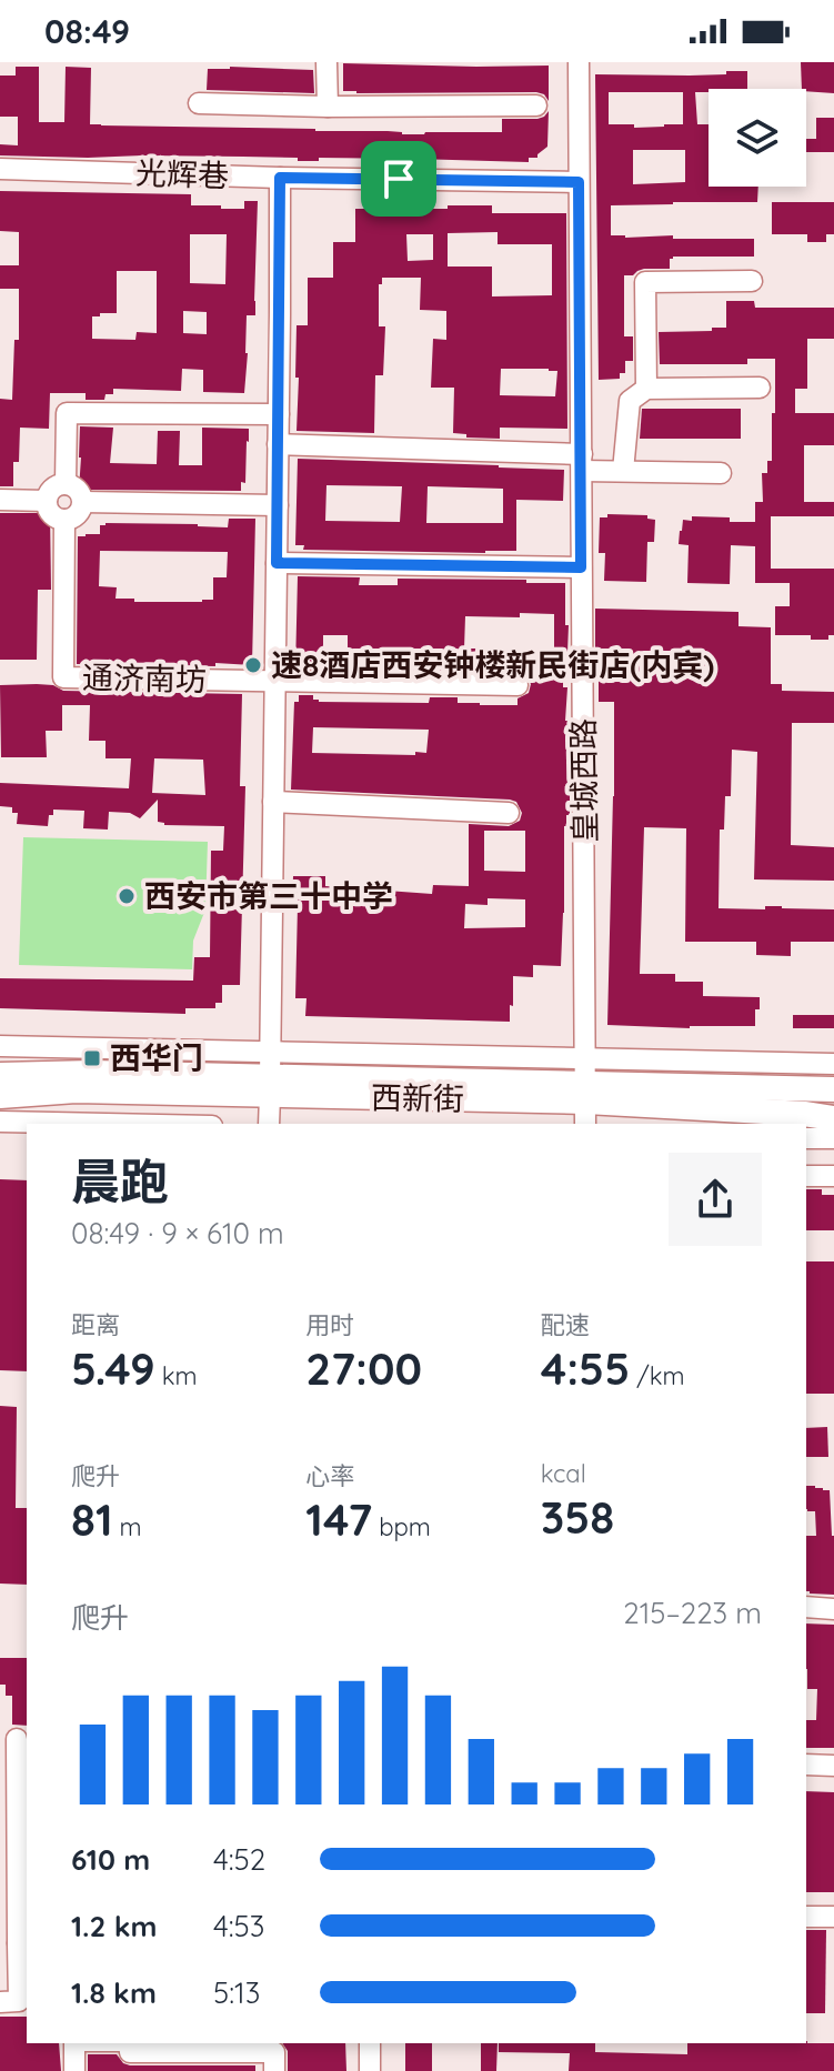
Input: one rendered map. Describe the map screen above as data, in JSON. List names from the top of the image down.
{
  "streets": {
    "main road": ["西新街"],
    "street": ["光辉巷", "通济南坊", "皇城西路"]
  },
  "crossings": [
    ["光辉巷", "皇城西路"],
    ["皇城西路", "西新街"]
  ],
  "places": {
    "other": ["速8酒店西安钟楼新民街店(内宾)", "西安市第三十中学"],
    "transit": ["西华门"]
  },
  "page": {
    "status": "08:49",
    "heading": ["晨跑", "08:49 · 9 × 610 m"],
    "stats": [
      ["距离", "5.49 km"],
      ["用时", "27:00"],
      ["配速", "4:55 /km"],
      ["爬升", "81 m"],
      ["心率", "147 bpm"],
      ["kcal", "358"]
    ],
    "chart": ["爬升", "215–223 m"],
    "list": [
      {
        "name": "610 m",
        "note": "4:52"
      },
      {
        "name": "1.2 km",
        "note": "4:53"
      },
      {
        "name": "1.8 km",
        "note": "5:13"
      }
    ]
  }
}
